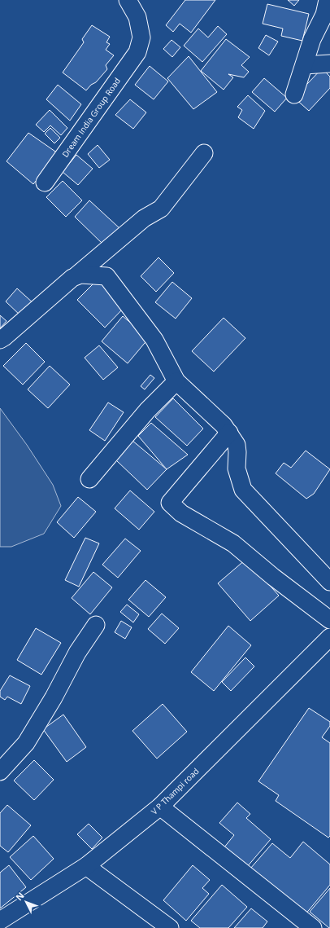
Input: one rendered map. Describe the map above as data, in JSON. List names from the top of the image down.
{
  "streets": {
    "street": ["Dream India Group Road", "V P Thampi road"]
  },
  "north": "top left"
}
